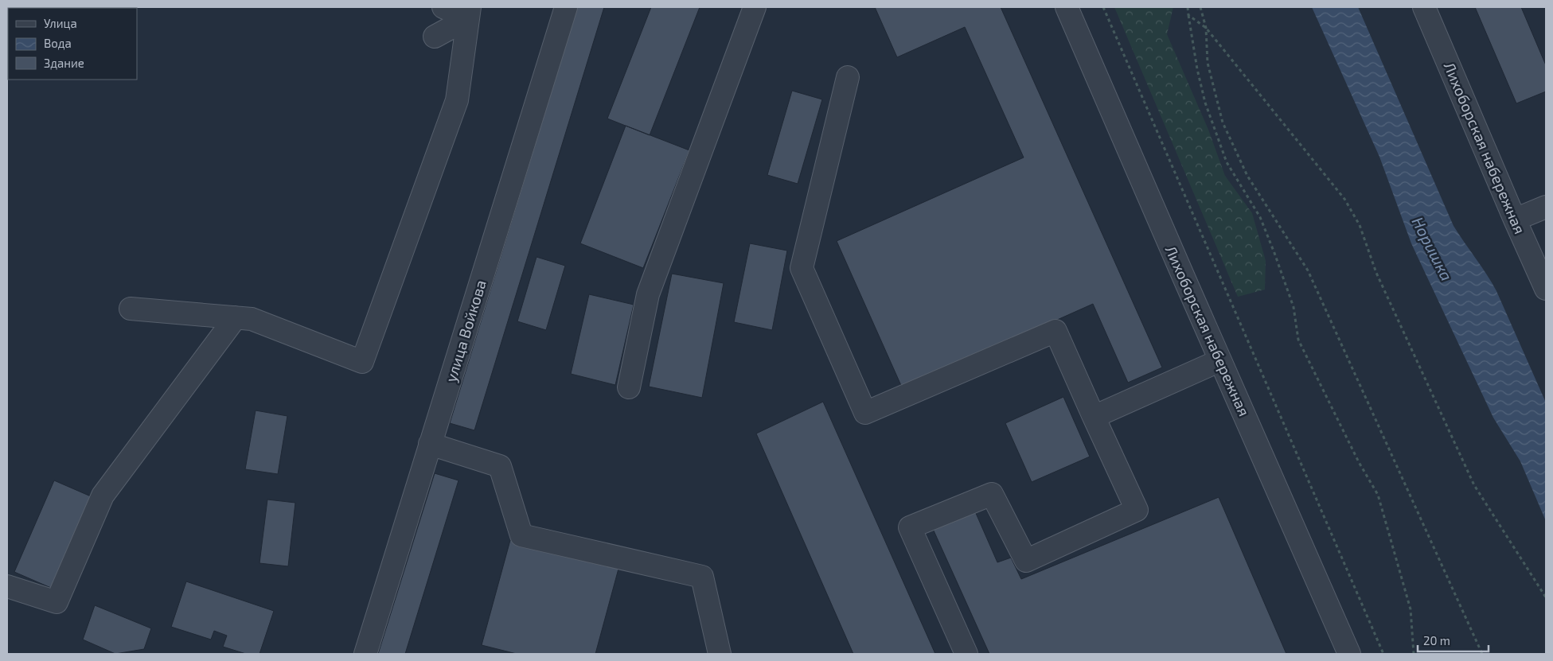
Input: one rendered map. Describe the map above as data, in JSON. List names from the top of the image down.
{
  "streets": {
    "street": ["Лихоборская набережная", "улица Войкова"]
  },
  "water": ["Норишка"],
  "legend": ["Улица", "Вода", "Здание"],
  "scale_bar": "20 m"
}
